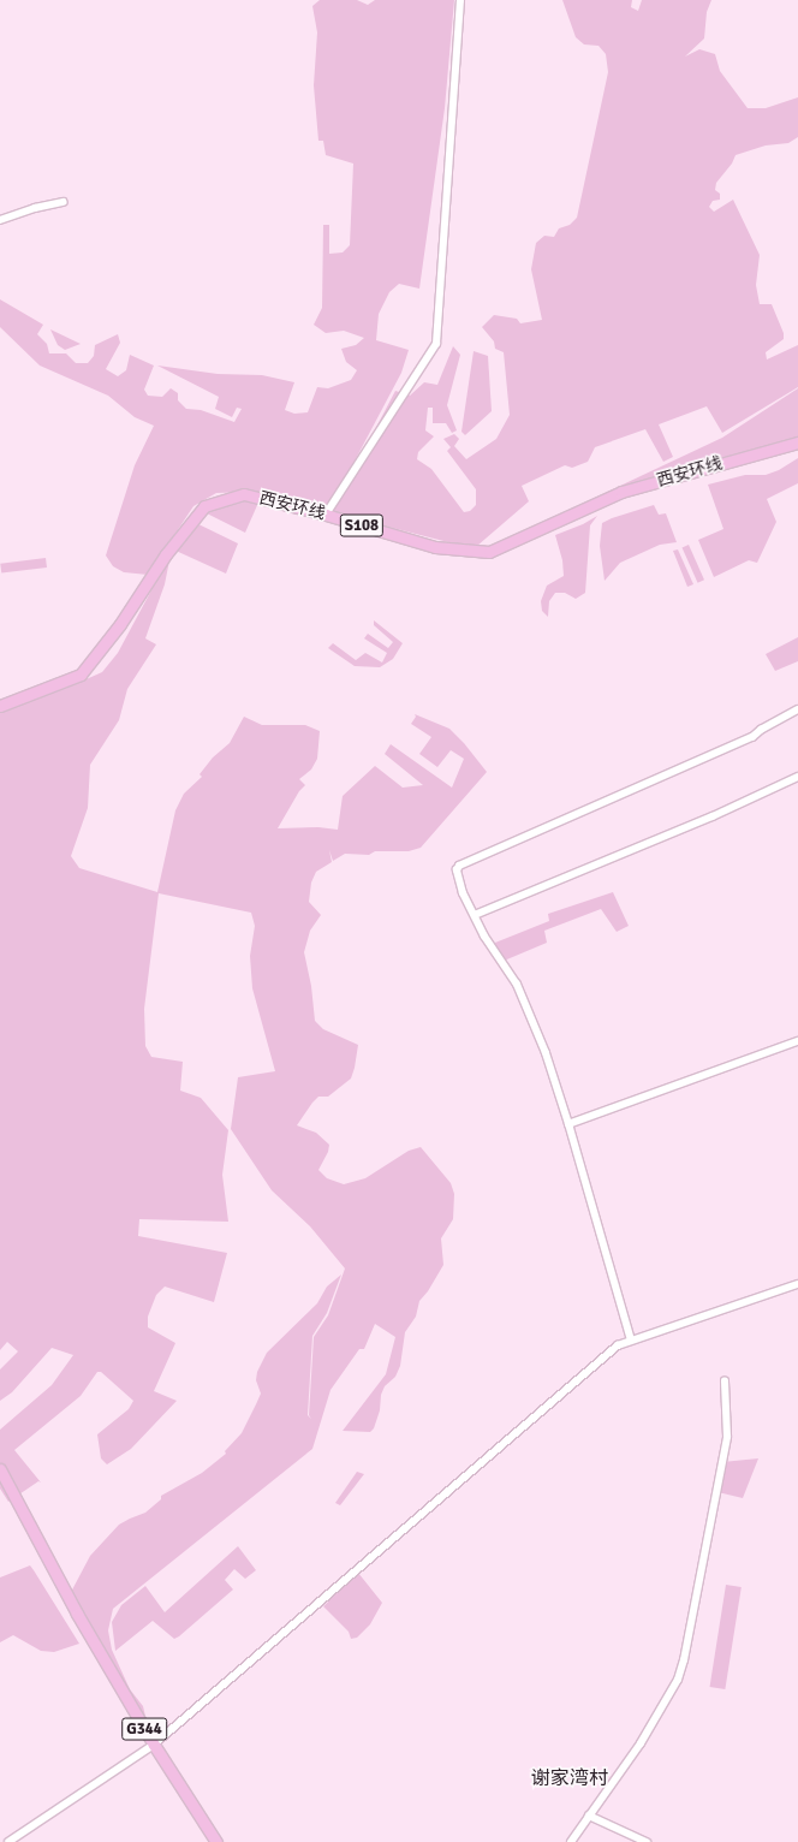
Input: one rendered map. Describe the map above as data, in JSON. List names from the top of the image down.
{
  "streets": {
    "main road": ["西安环线", "S108", "G344"]
  },
  "districts": ["谢家湾村"]
}
